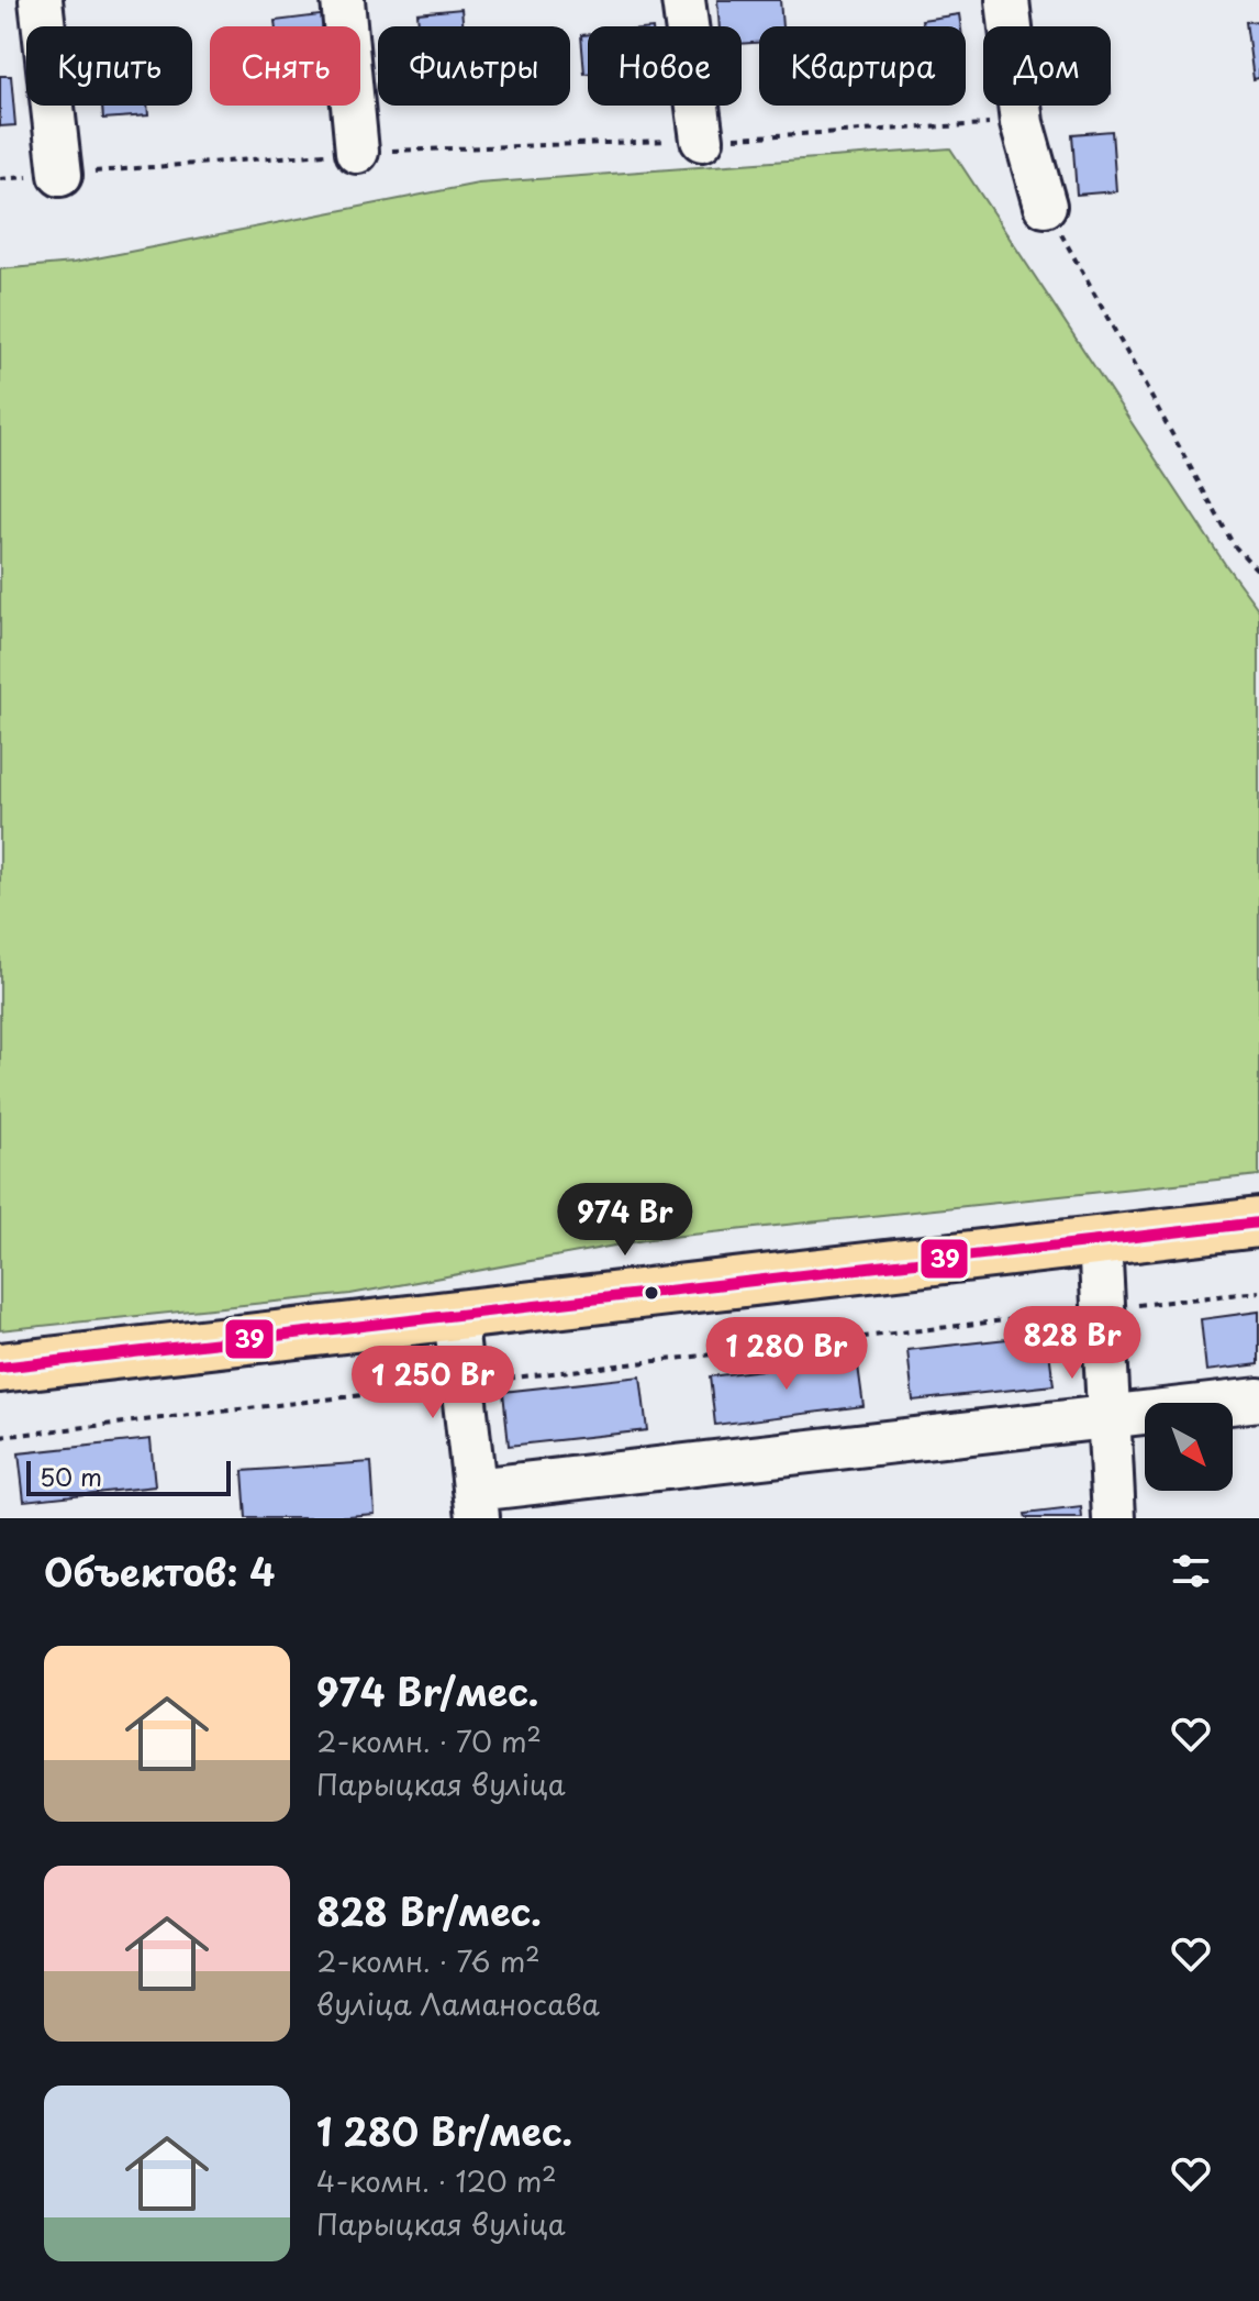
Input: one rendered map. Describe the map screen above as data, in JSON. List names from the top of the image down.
{
  "lines": ["transit line 39"],
  "scale_bar": "50 m",
  "north": "bottom right",
  "page": {
    "chip": [
      "Купить",
      "Снять",
      "Фильтры",
      "Новое",
      "Квартира",
      "Дом"
    ],
    "price": [
      "974 Br",
      "828 Br",
      "1 280 Br",
      "1 250 Br"
    ],
    "scale": "50 m",
    "heading": "Объектов: 4",
    "list": [
      {
        "name": "974 Br/мес.",
        "note": "2-комн. · 70 m² · Парыцкая вуліца"
      },
      {
        "name": "828 Br/мес.",
        "note": "2-комн. · 76 m² · вуліца Ламаносава"
      },
      {
        "name": "1 280 Br/мес.",
        "note": "4-комн. · 120 m² · Парыцкая вуліца"
      }
    ]
  }
}
